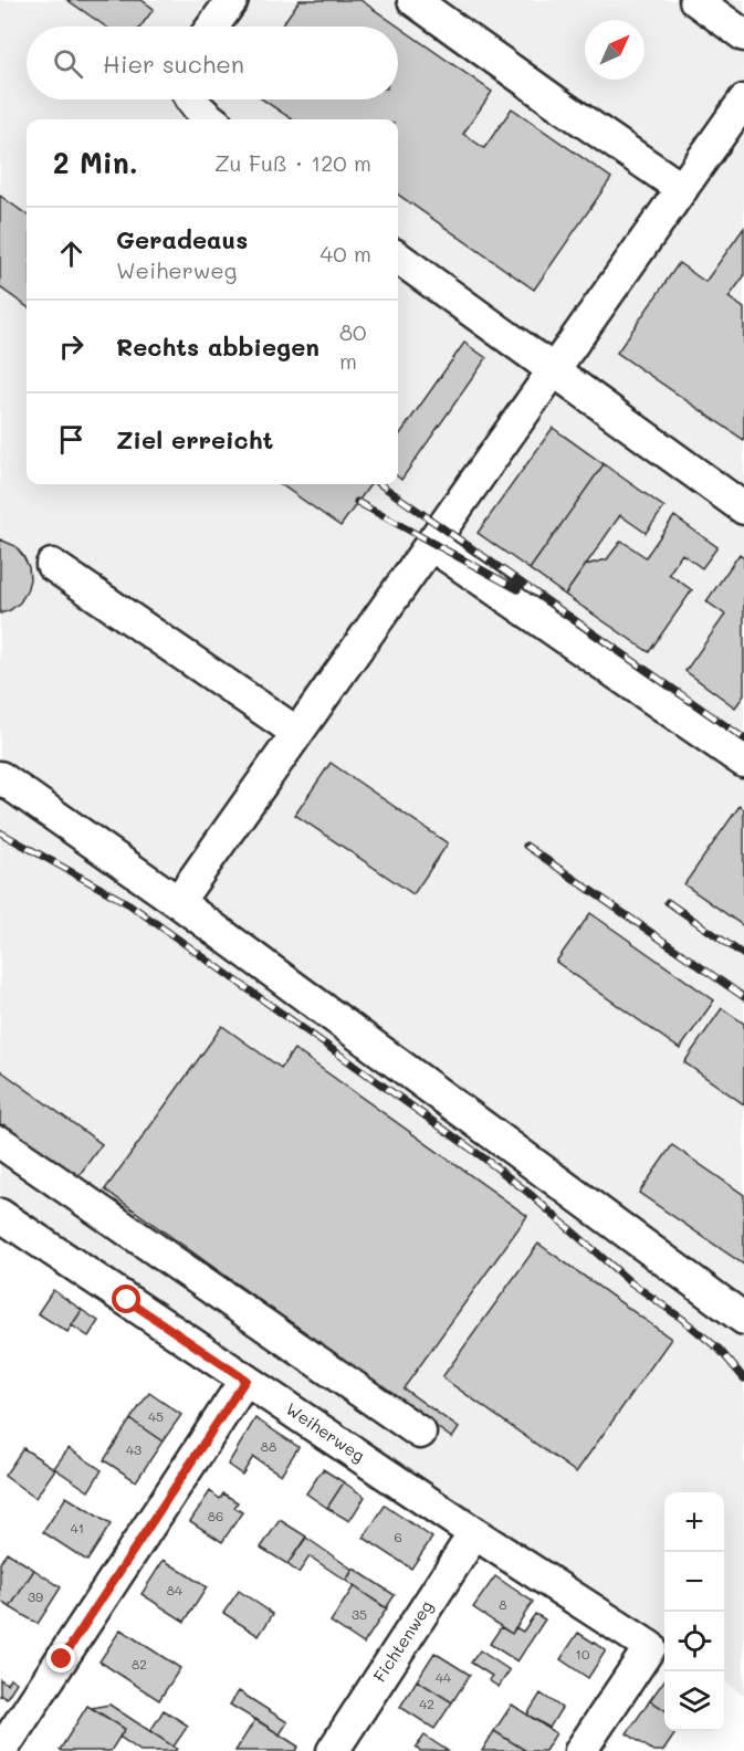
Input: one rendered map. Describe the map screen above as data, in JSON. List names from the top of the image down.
{
  "streets": {
    "street": ["Weiherweg", "Fichtenweg"]
  },
  "crossings": [
    ["Weiherweg", "Fichtenweg"]
  ],
  "house_numbers": [
    "45",
    "88",
    "43",
    "86",
    "41",
    "6",
    "84",
    "39",
    "8",
    "35",
    "10",
    "82",
    "44",
    "42"
  ],
  "north": "top right",
  "page": {
    "search": "Hier suchen",
    "heading": ["2 Min.", "Zu Fuß · 120 m"],
    "list": [
      ["Geradeaus", "Weiherweg", "40 m"],
      ["Rechts abbiegen", "80 m"],
      "Ziel erreicht"
    ],
    "map_buttons": ["+", "−"]
  }
}
